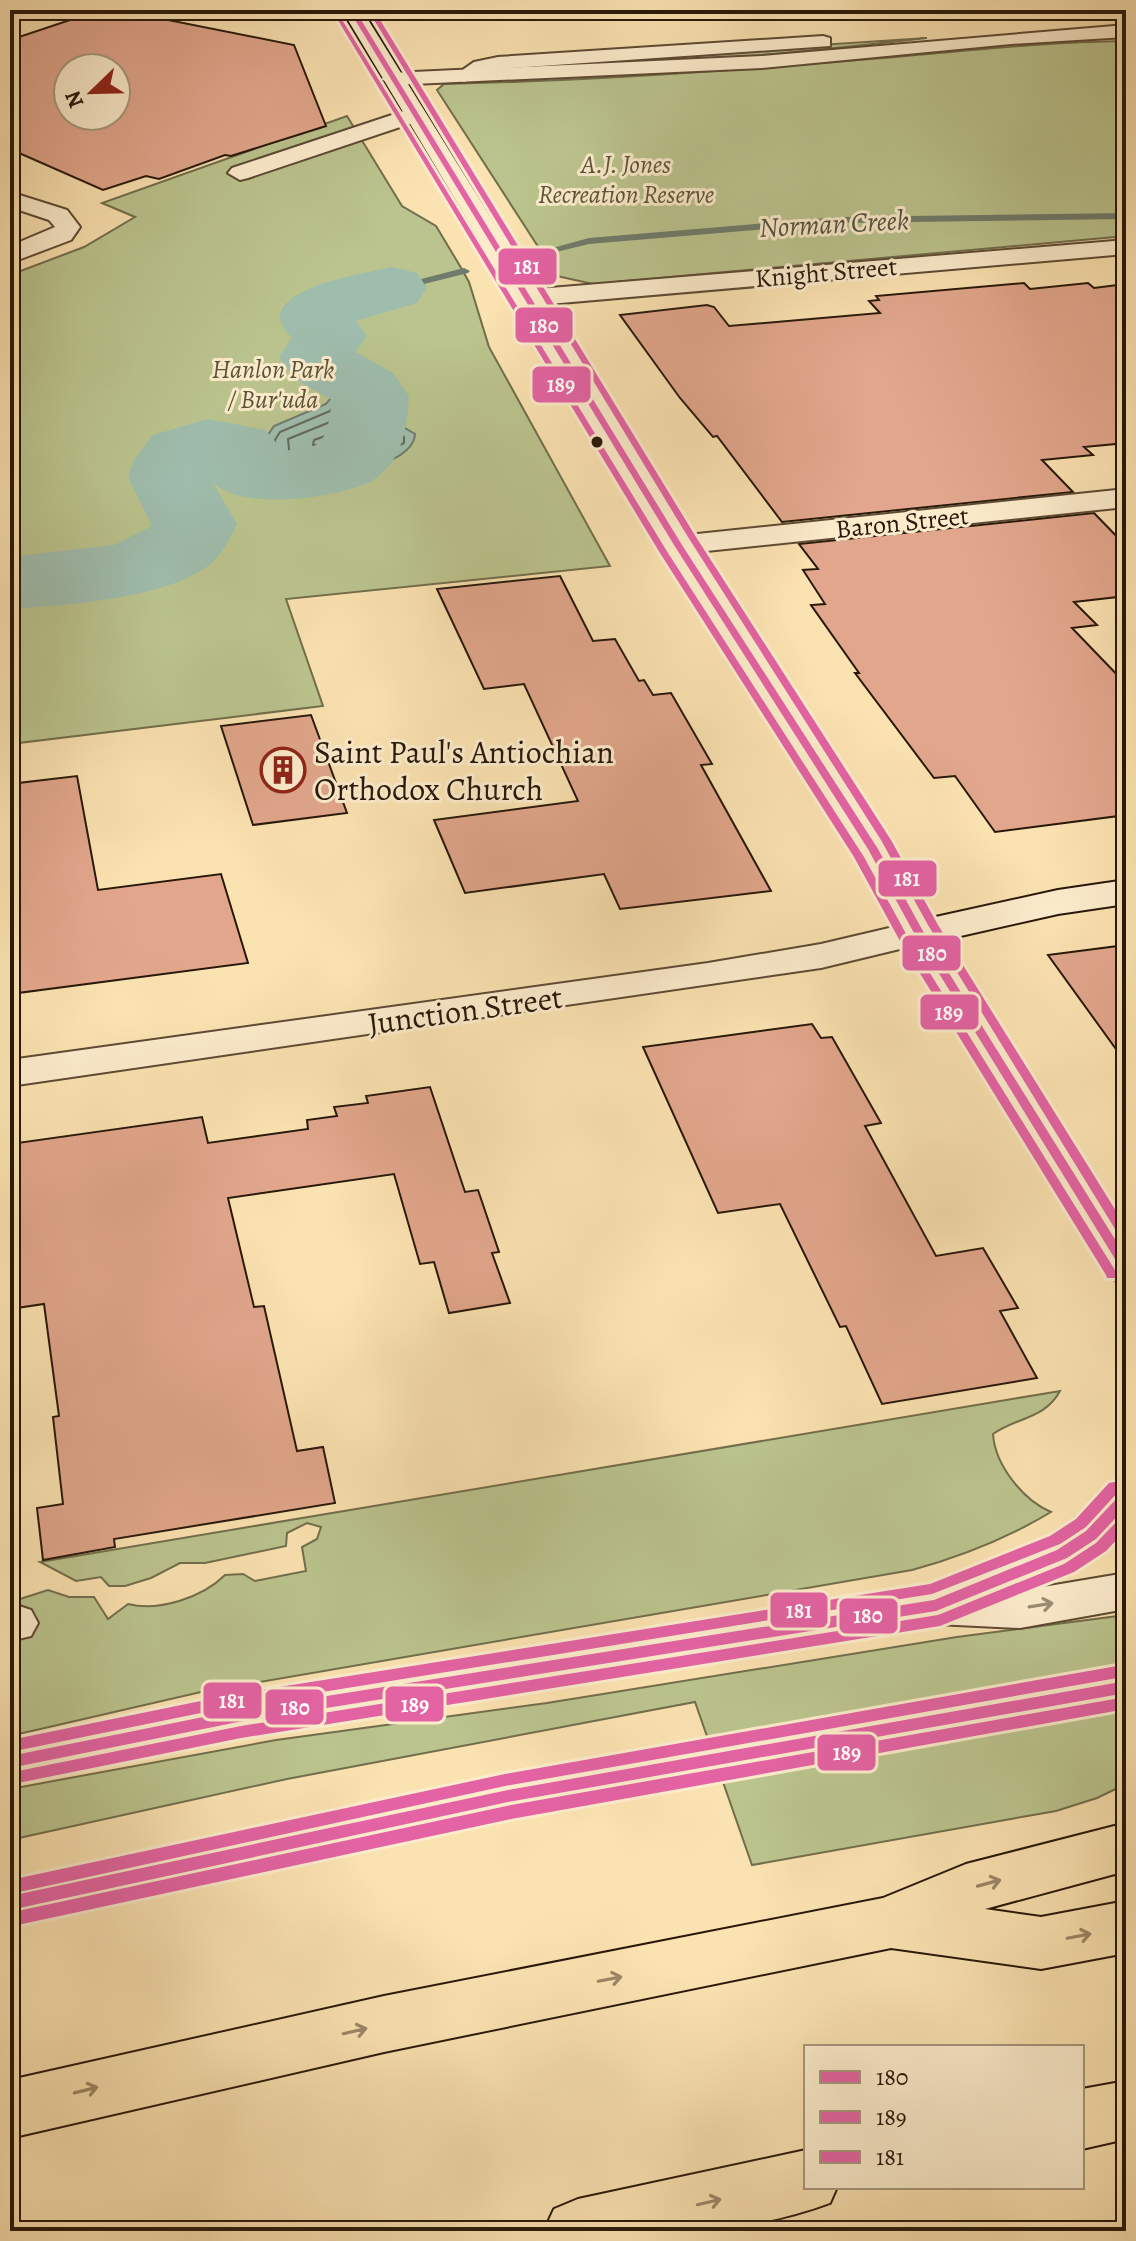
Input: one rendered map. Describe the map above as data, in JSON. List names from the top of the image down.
{
  "streets": {
    "street": ["Knight Street", "Baron Street", "Junction Street"]
  },
  "water": ["Norman Creek"],
  "parks": ["A.J. Jones Recreation Reserve", "Hanlon Park / Bur'uda"],
  "places": {
    "building": ["Saint Paul's Antiochian Orthodox Church"]
  },
  "lines": ["transit line 180", "transit line 181", "transit line 189"],
  "legend": ["180", "189", "181"],
  "north": "bottom left"
}
